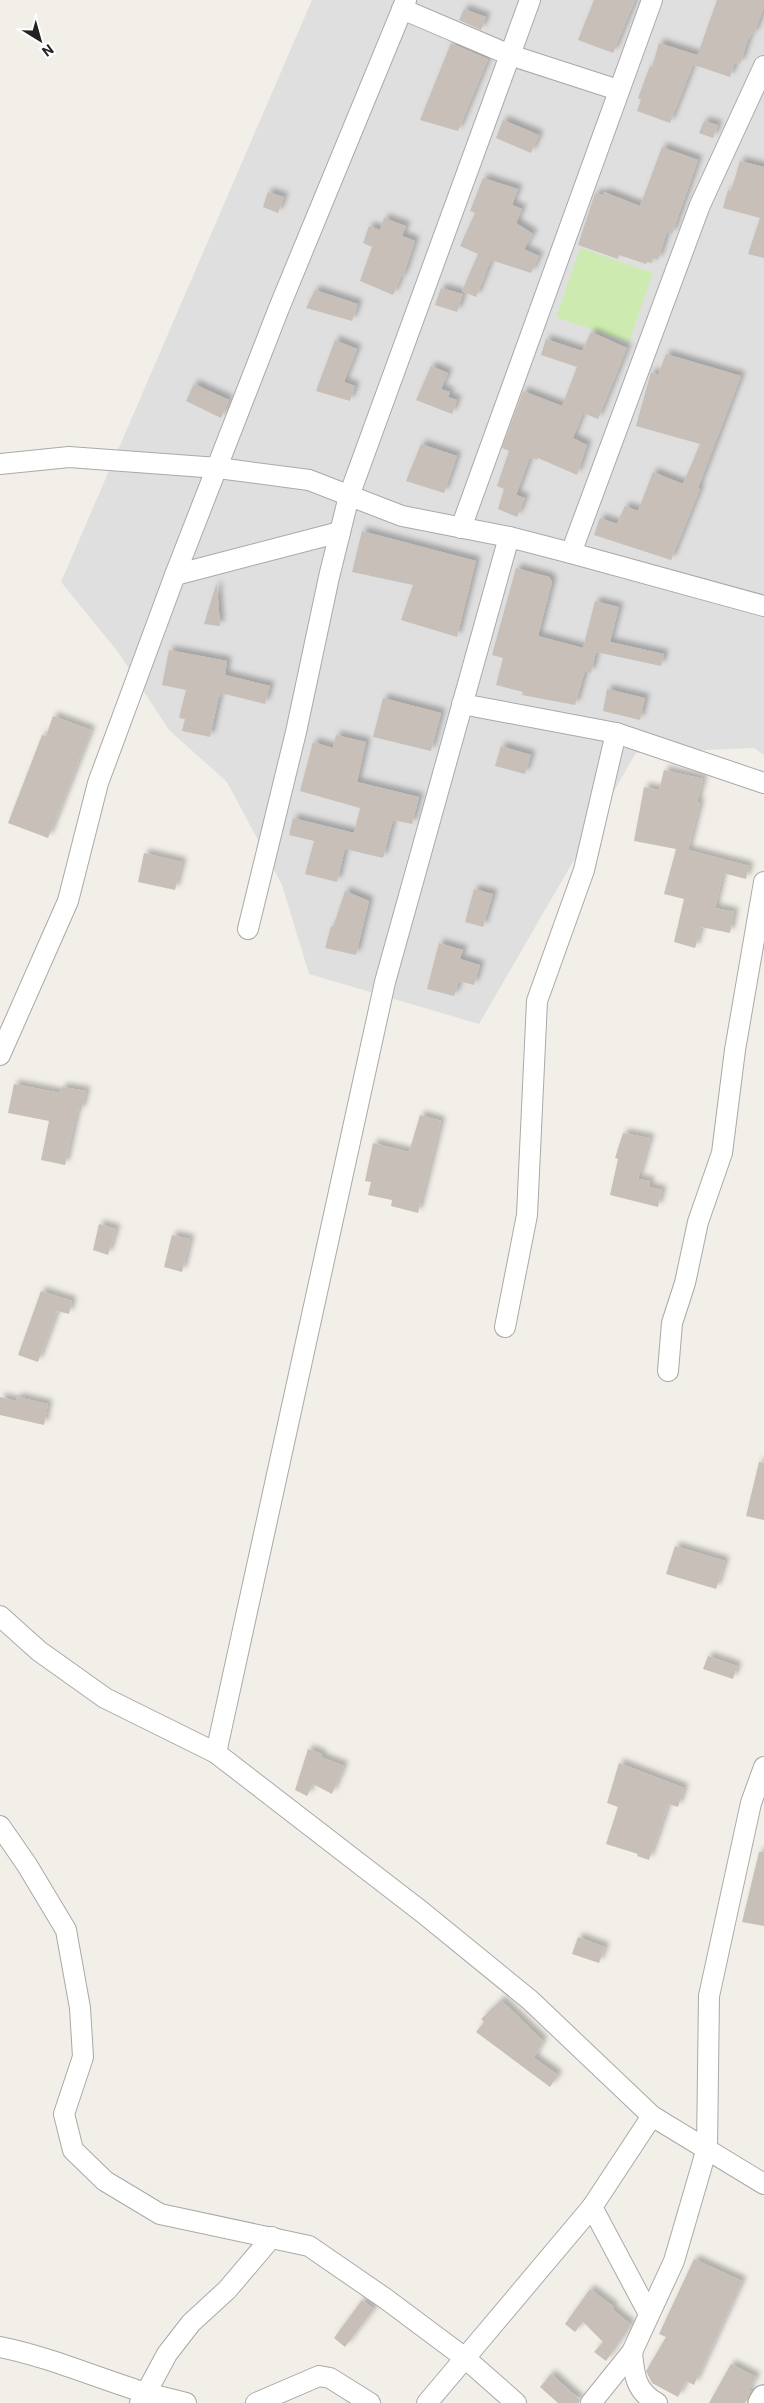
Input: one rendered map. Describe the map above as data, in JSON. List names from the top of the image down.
{
  "north": "bottom right"
}
